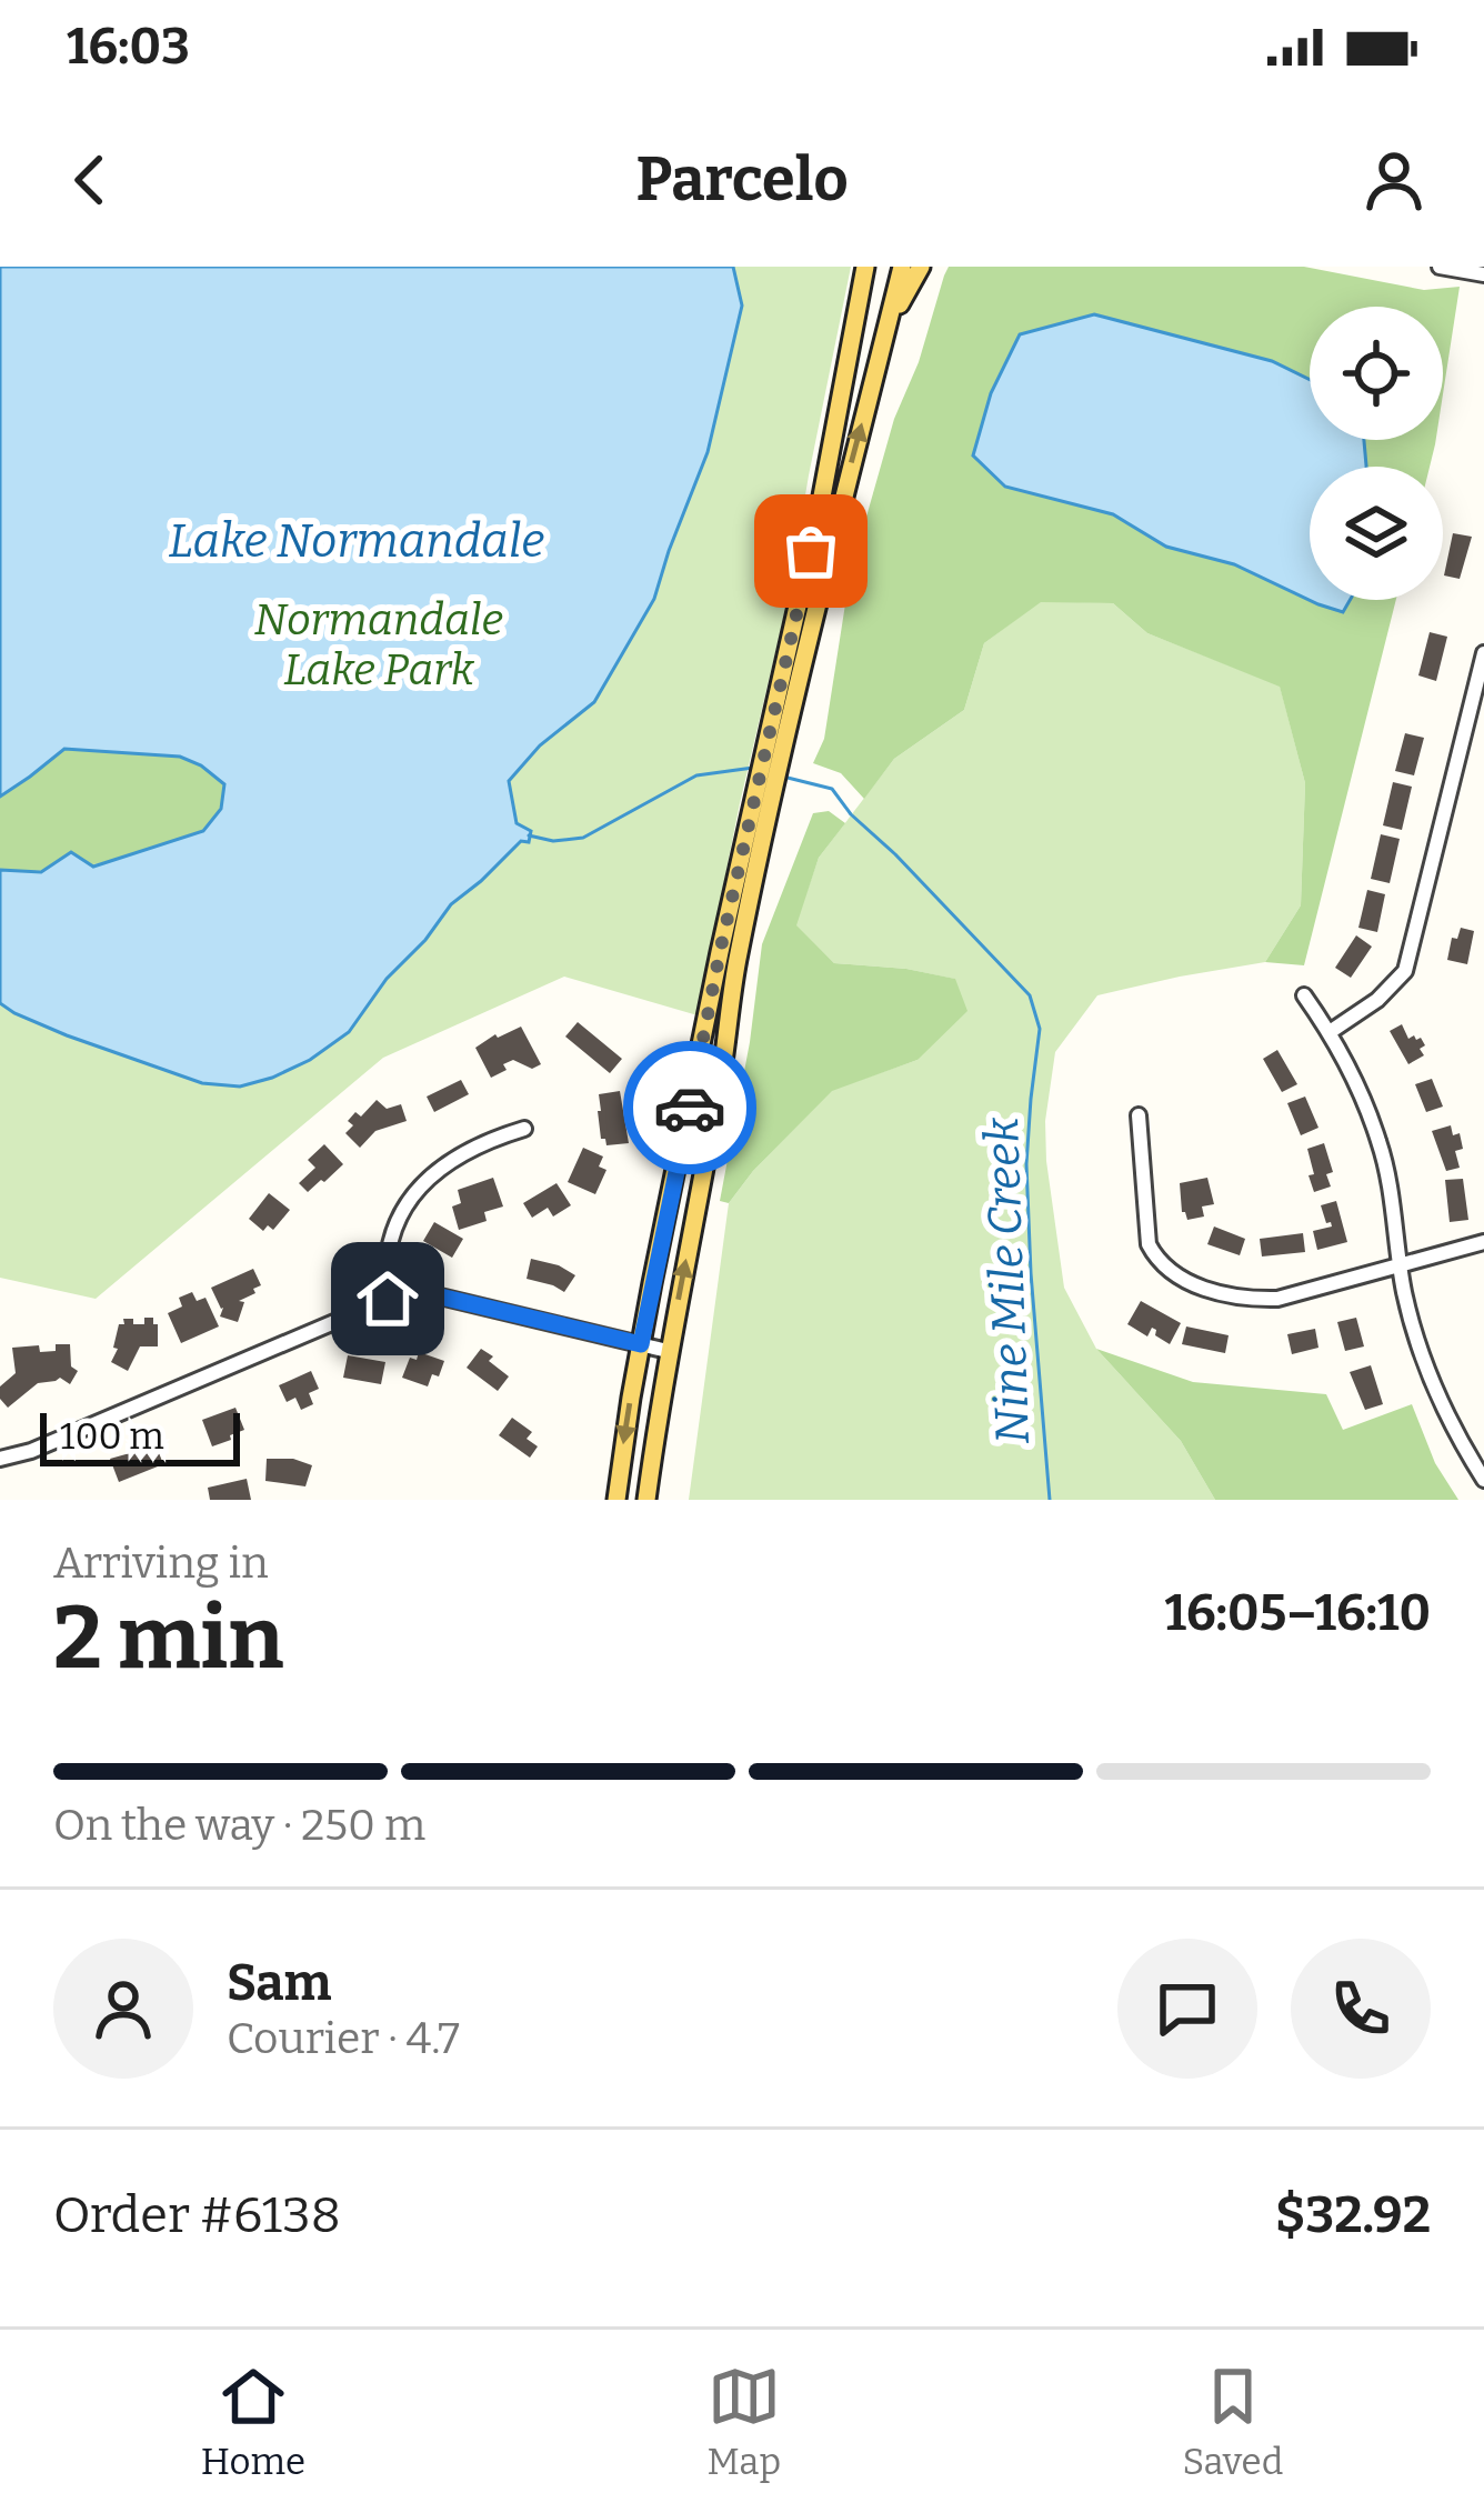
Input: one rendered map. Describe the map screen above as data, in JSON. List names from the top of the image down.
{
  "water": ["Lake Normandale", "Nine Mile Creek"],
  "parks": ["Normandale Lake Park"],
  "scale_bar": "100 m",
  "page": {
    "status": "16:03",
    "header": "Parcelo",
    "scale": "100 m",
    "heading": ["2 min", "Arriving in", "16:05–16:10"],
    "panel": [
      "Sam",
      "Courier · 4.7",
      "Order #6138",
      "$32.92"
    ],
    "bar": "On the way · 250 m",
    "tabs": ["Home", "Map", "Saved"]
  }
}
